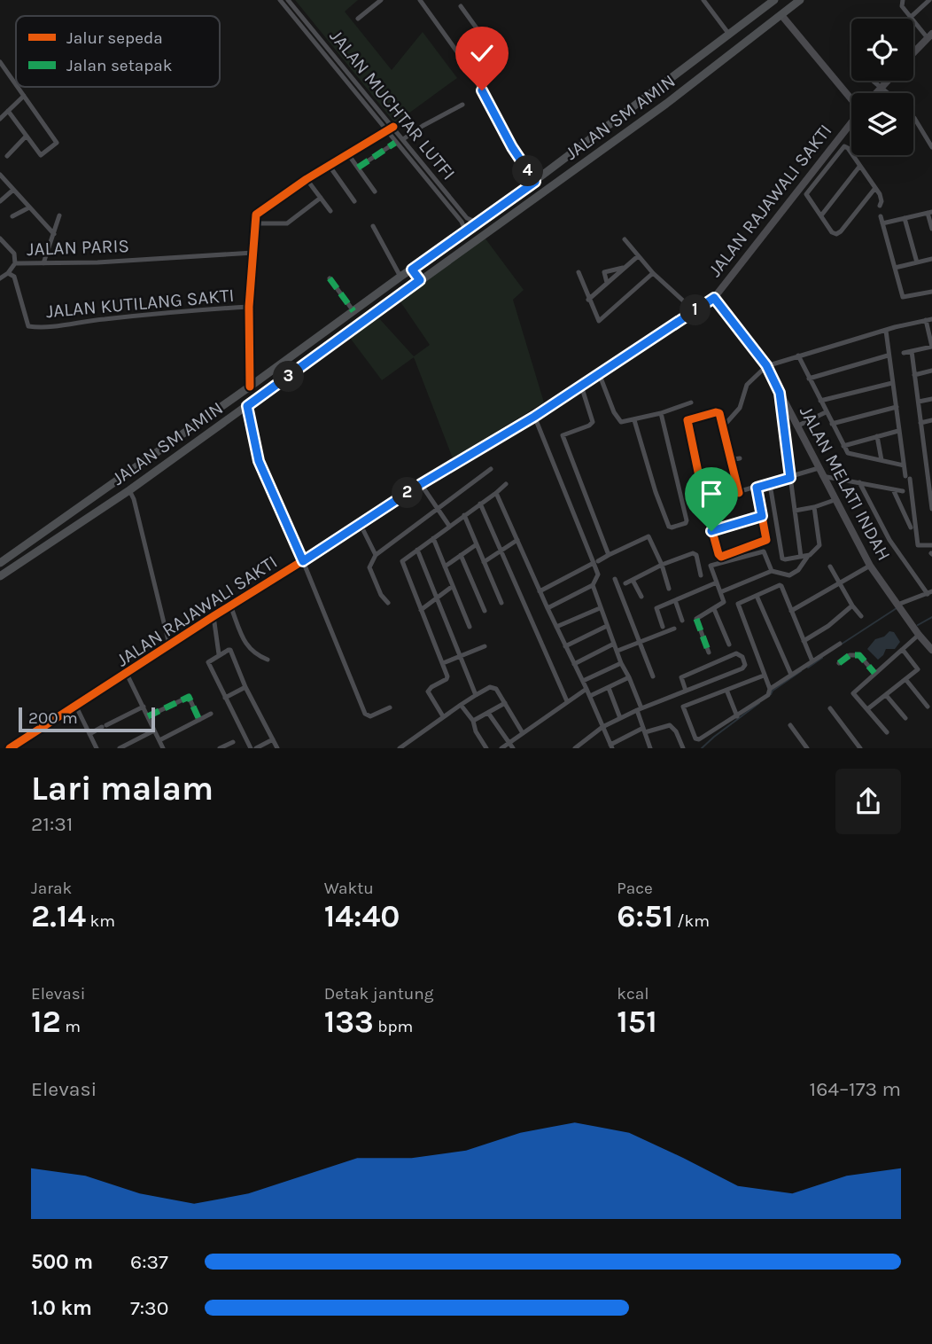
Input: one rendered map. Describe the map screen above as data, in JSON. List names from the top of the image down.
{
  "streets": {
    "main road": ["JALAN SM AMIN", "JALAN RAJAWALI SAKTI", "JALAN MELATI INDAH"],
    "street": ["JALAN MUCHTAR LUTFI", "JALAN PARIS", "JALAN KUTILANG SAKTI"]
  },
  "crossings": [
    ["JALAN MUCHTAR LUTFI", "JALAN SM AMIN"],
    ["JALAN SM AMIN", "JALAN KUTILANG SAKTI"],
    ["JALAN RAJAWALI SAKTI", "JALAN MELATI INDAH"],
    ["JALAN PARIS", "JALAN KUTILANG SAKTI"]
  ],
  "legend": ["Jalur sepeda", "Jalan setapak"],
  "scale_bar": "200 m",
  "page": {
    "pins": [
      "4",
      "1",
      "3",
      "2"
    ],
    "scale": "200 m",
    "heading": ["Lari malam", "21:31"],
    "stats": [
      ["Jarak", "2.14 km"],
      ["Waktu", "14:40"],
      ["Pace", "6:51 /km"],
      ["Elevasi", "12 m"],
      ["Detak jantung", "133 bpm"],
      ["kcal", "151"]
    ],
    "chart": ["Elevasi", "164–173 m"],
    "list": [
      {
        "name": "500 m",
        "note": "6:37"
      },
      {
        "name": "1.0 km",
        "note": "7:30"
      }
    ]
  }
}
